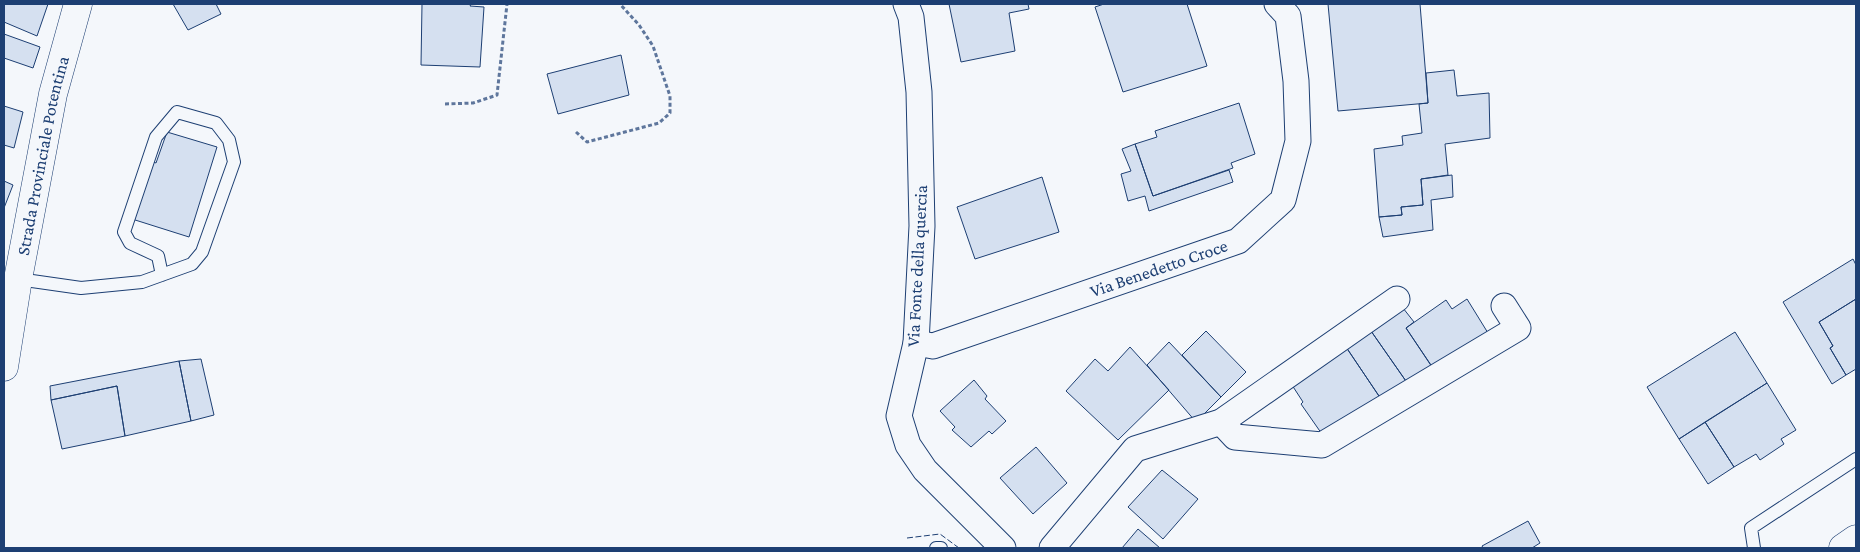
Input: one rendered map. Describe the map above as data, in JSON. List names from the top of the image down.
{
  "streets": {
    "main road": ["Strada Provinciale Potentina"],
    "street": ["Via Fonte della quercia", "Via Benedetto Croce"]
  },
  "crossings": [
    ["Via Fonte della quercia", "Via Benedetto Croce"]
  ]
}
